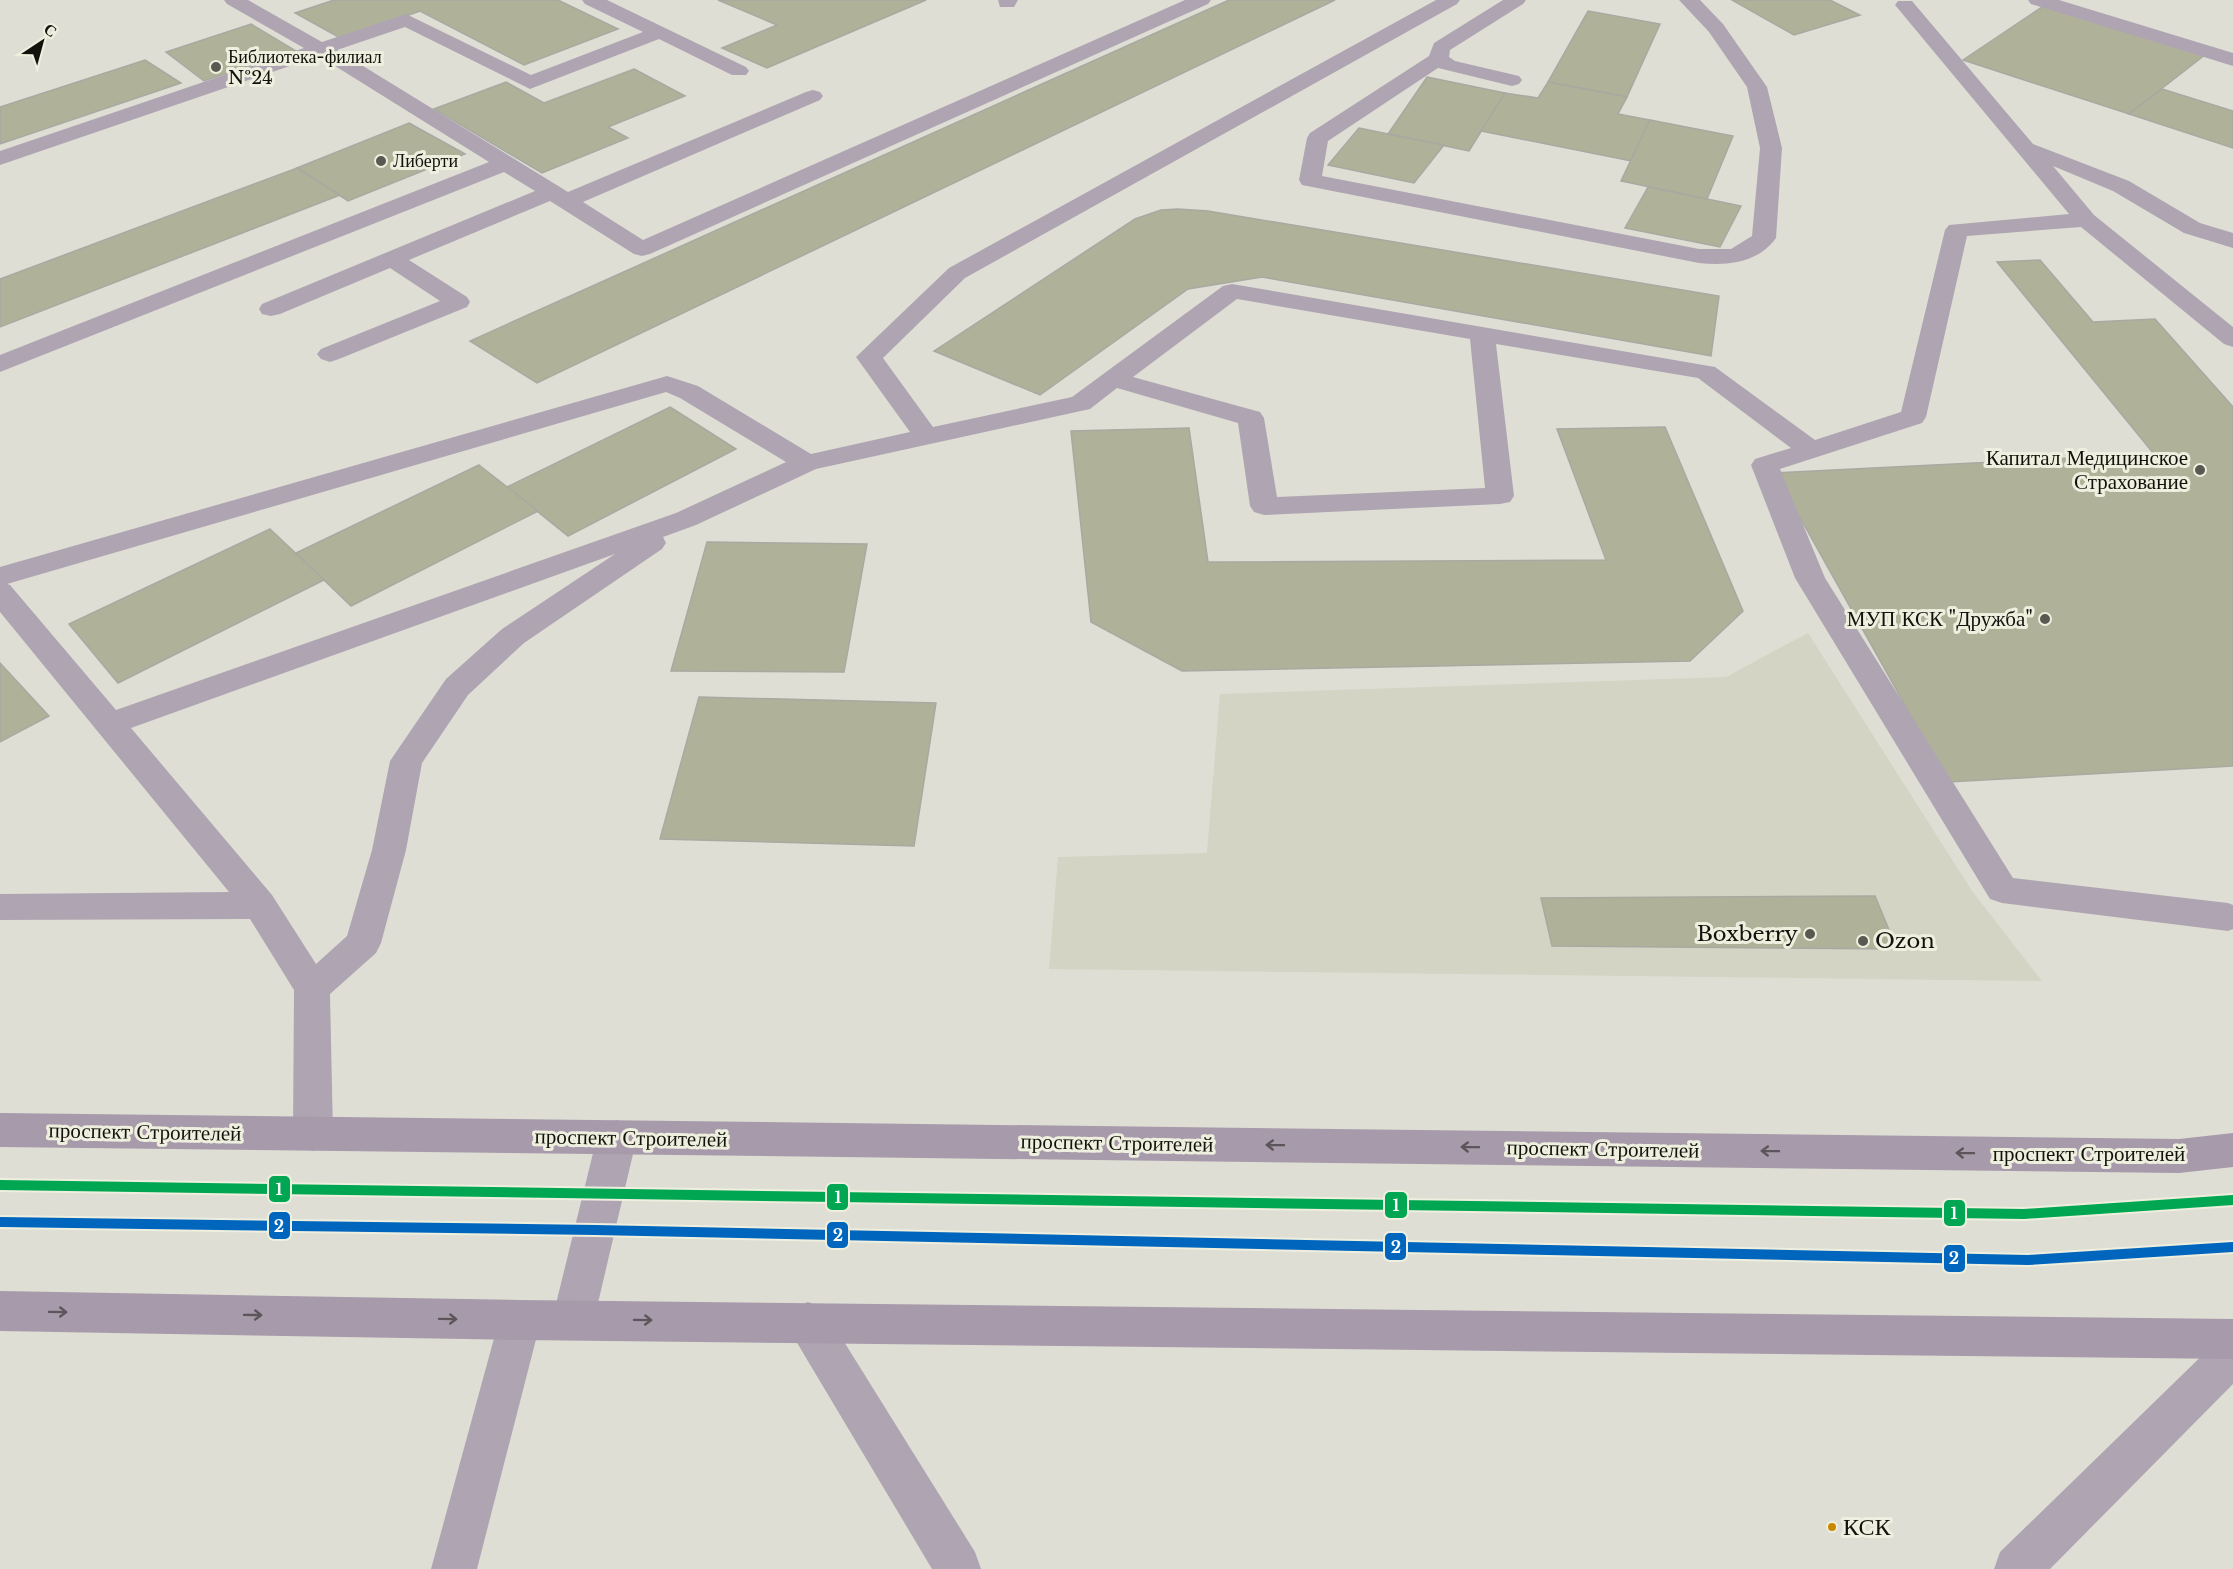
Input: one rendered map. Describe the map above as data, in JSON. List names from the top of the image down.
{
  "streets": {
    "main road": ["проспект Строителей"]
  },
  "places": [
    "Библиотека-филиал №24",
    "Либерти",
    "Капитал Медицинское Страхование",
    "МУП КСК \"Дружба\"",
    "Boxberry",
    "Ozon",
    "КСК"
  ],
  "lines": ["transit line 1", "transit line 2"],
  "north": "top right"
}
